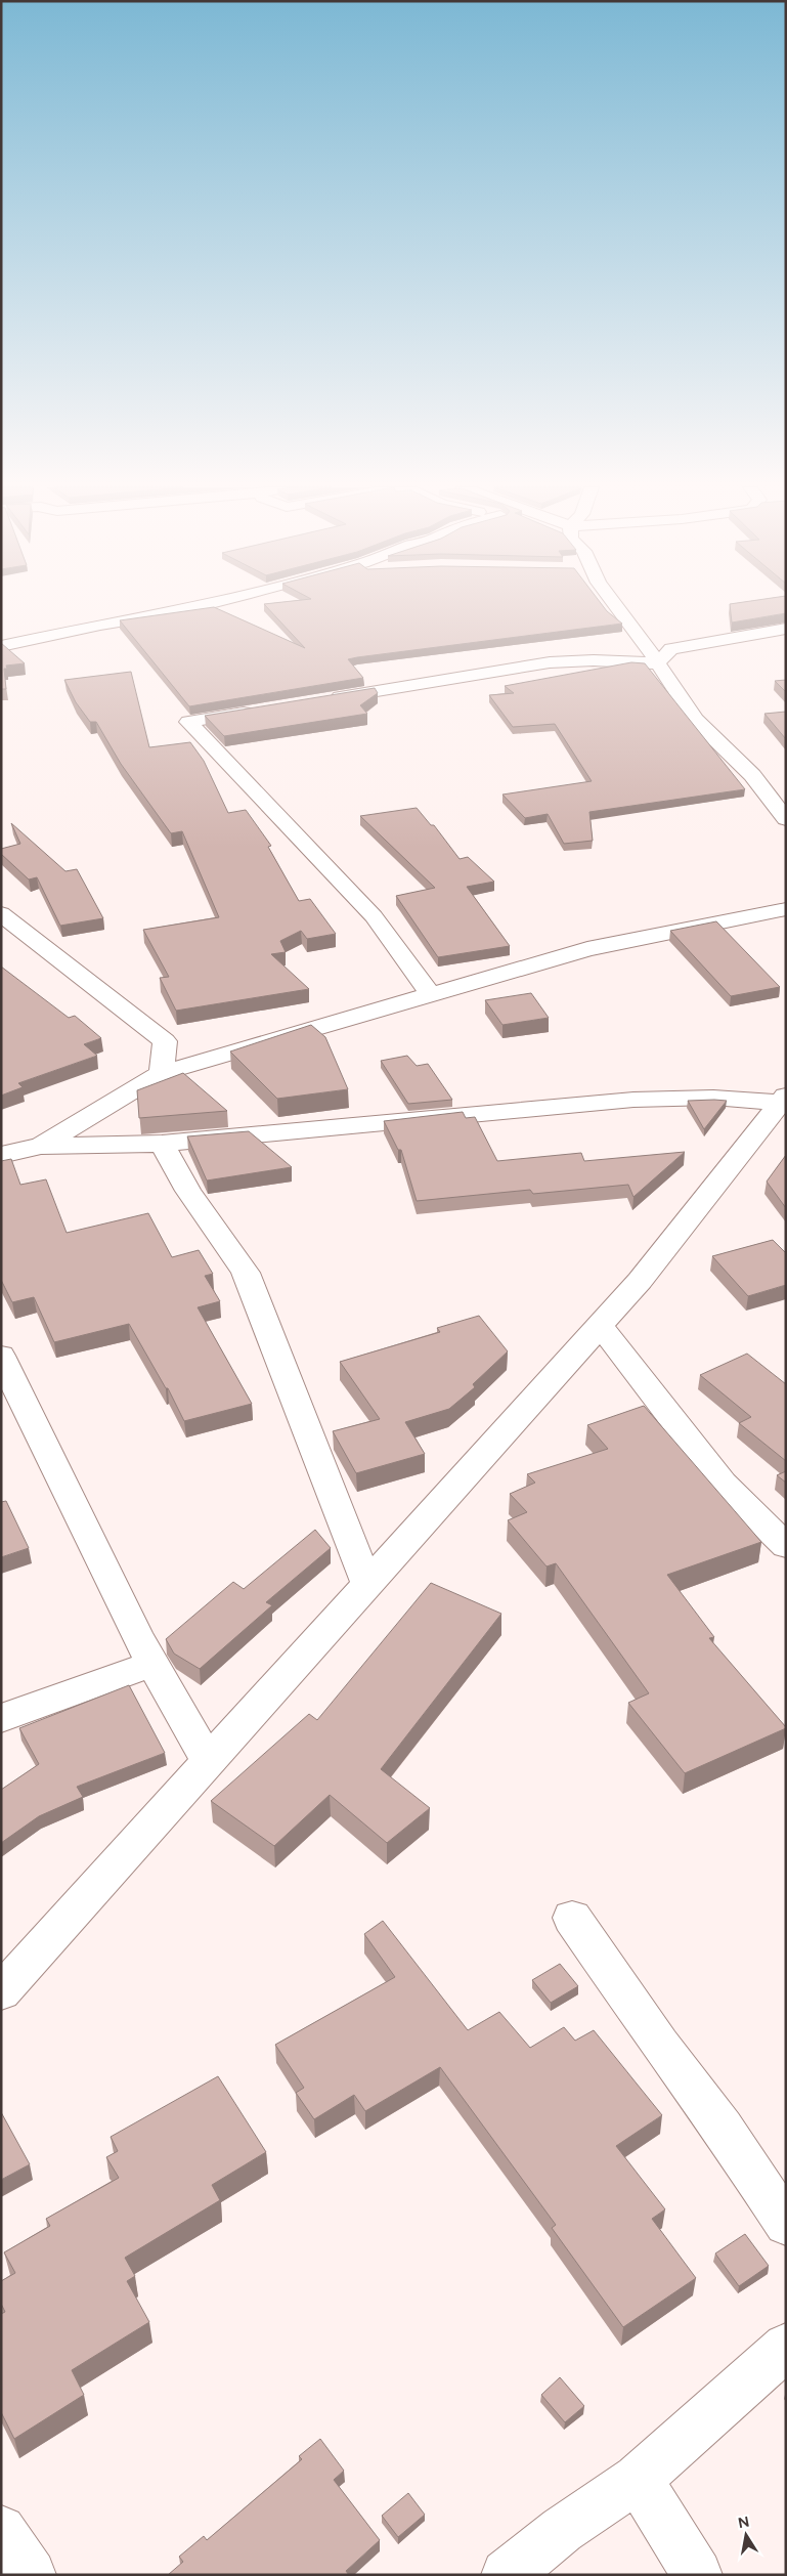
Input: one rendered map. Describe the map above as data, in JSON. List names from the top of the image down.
{
  "north": "top"
}
